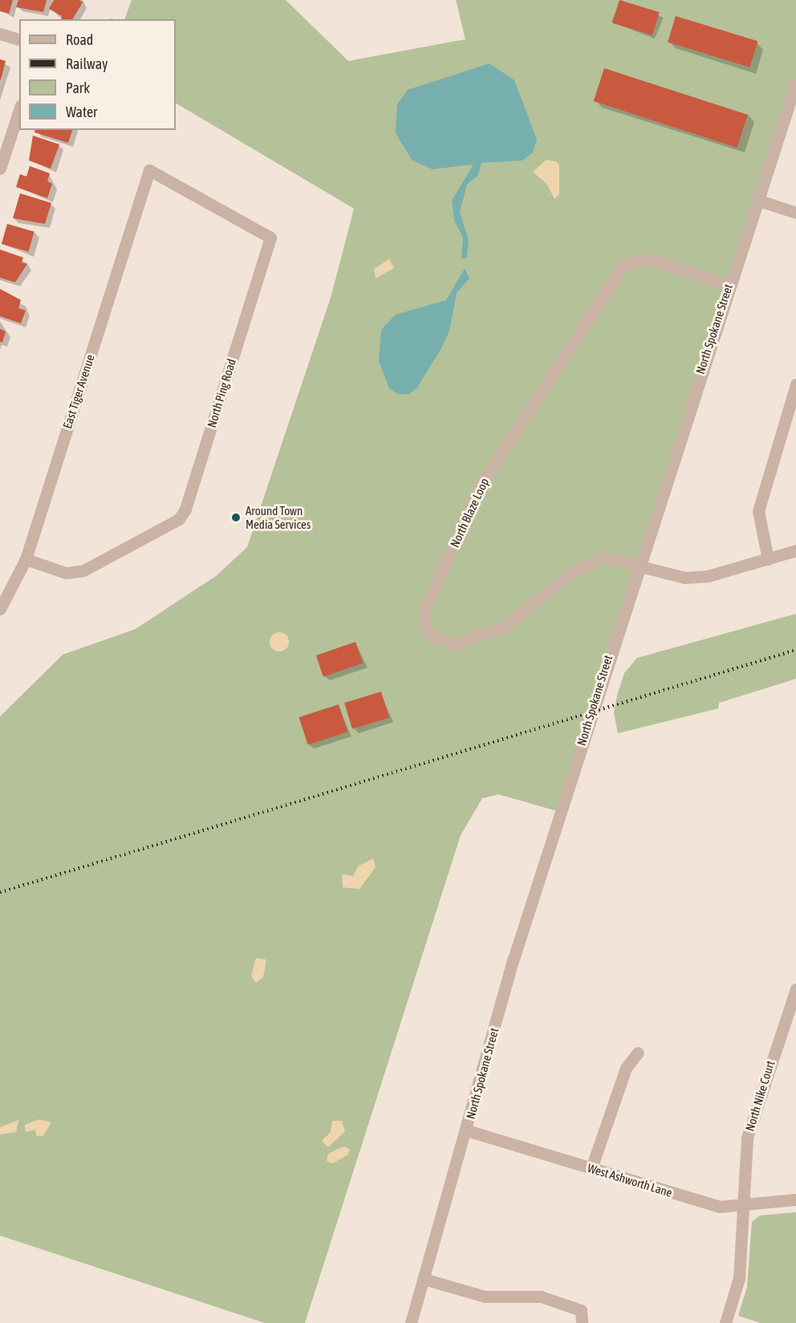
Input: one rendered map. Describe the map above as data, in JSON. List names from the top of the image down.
{
  "streets": {
    "street": [
      "North Spokane Street",
      "East Tiger Avenue",
      "North Ping Road",
      "North Blaze Loop",
      "North Nike Court",
      "West Ashworth Lane"
    ]
  },
  "crossings": [
    ["North Spokane Street", "North Blaze Loop"],
    ["North Spokane Street", "West Ashworth Lane"],
    ["East Tiger Avenue", "North Ping Road"],
    ["North Nike Court", "West Ashworth Lane"]
  ],
  "places": ["Around Town Media Services"],
  "legend": [
    "Road",
    "Railway",
    "Park",
    "Water"
  ]
}
